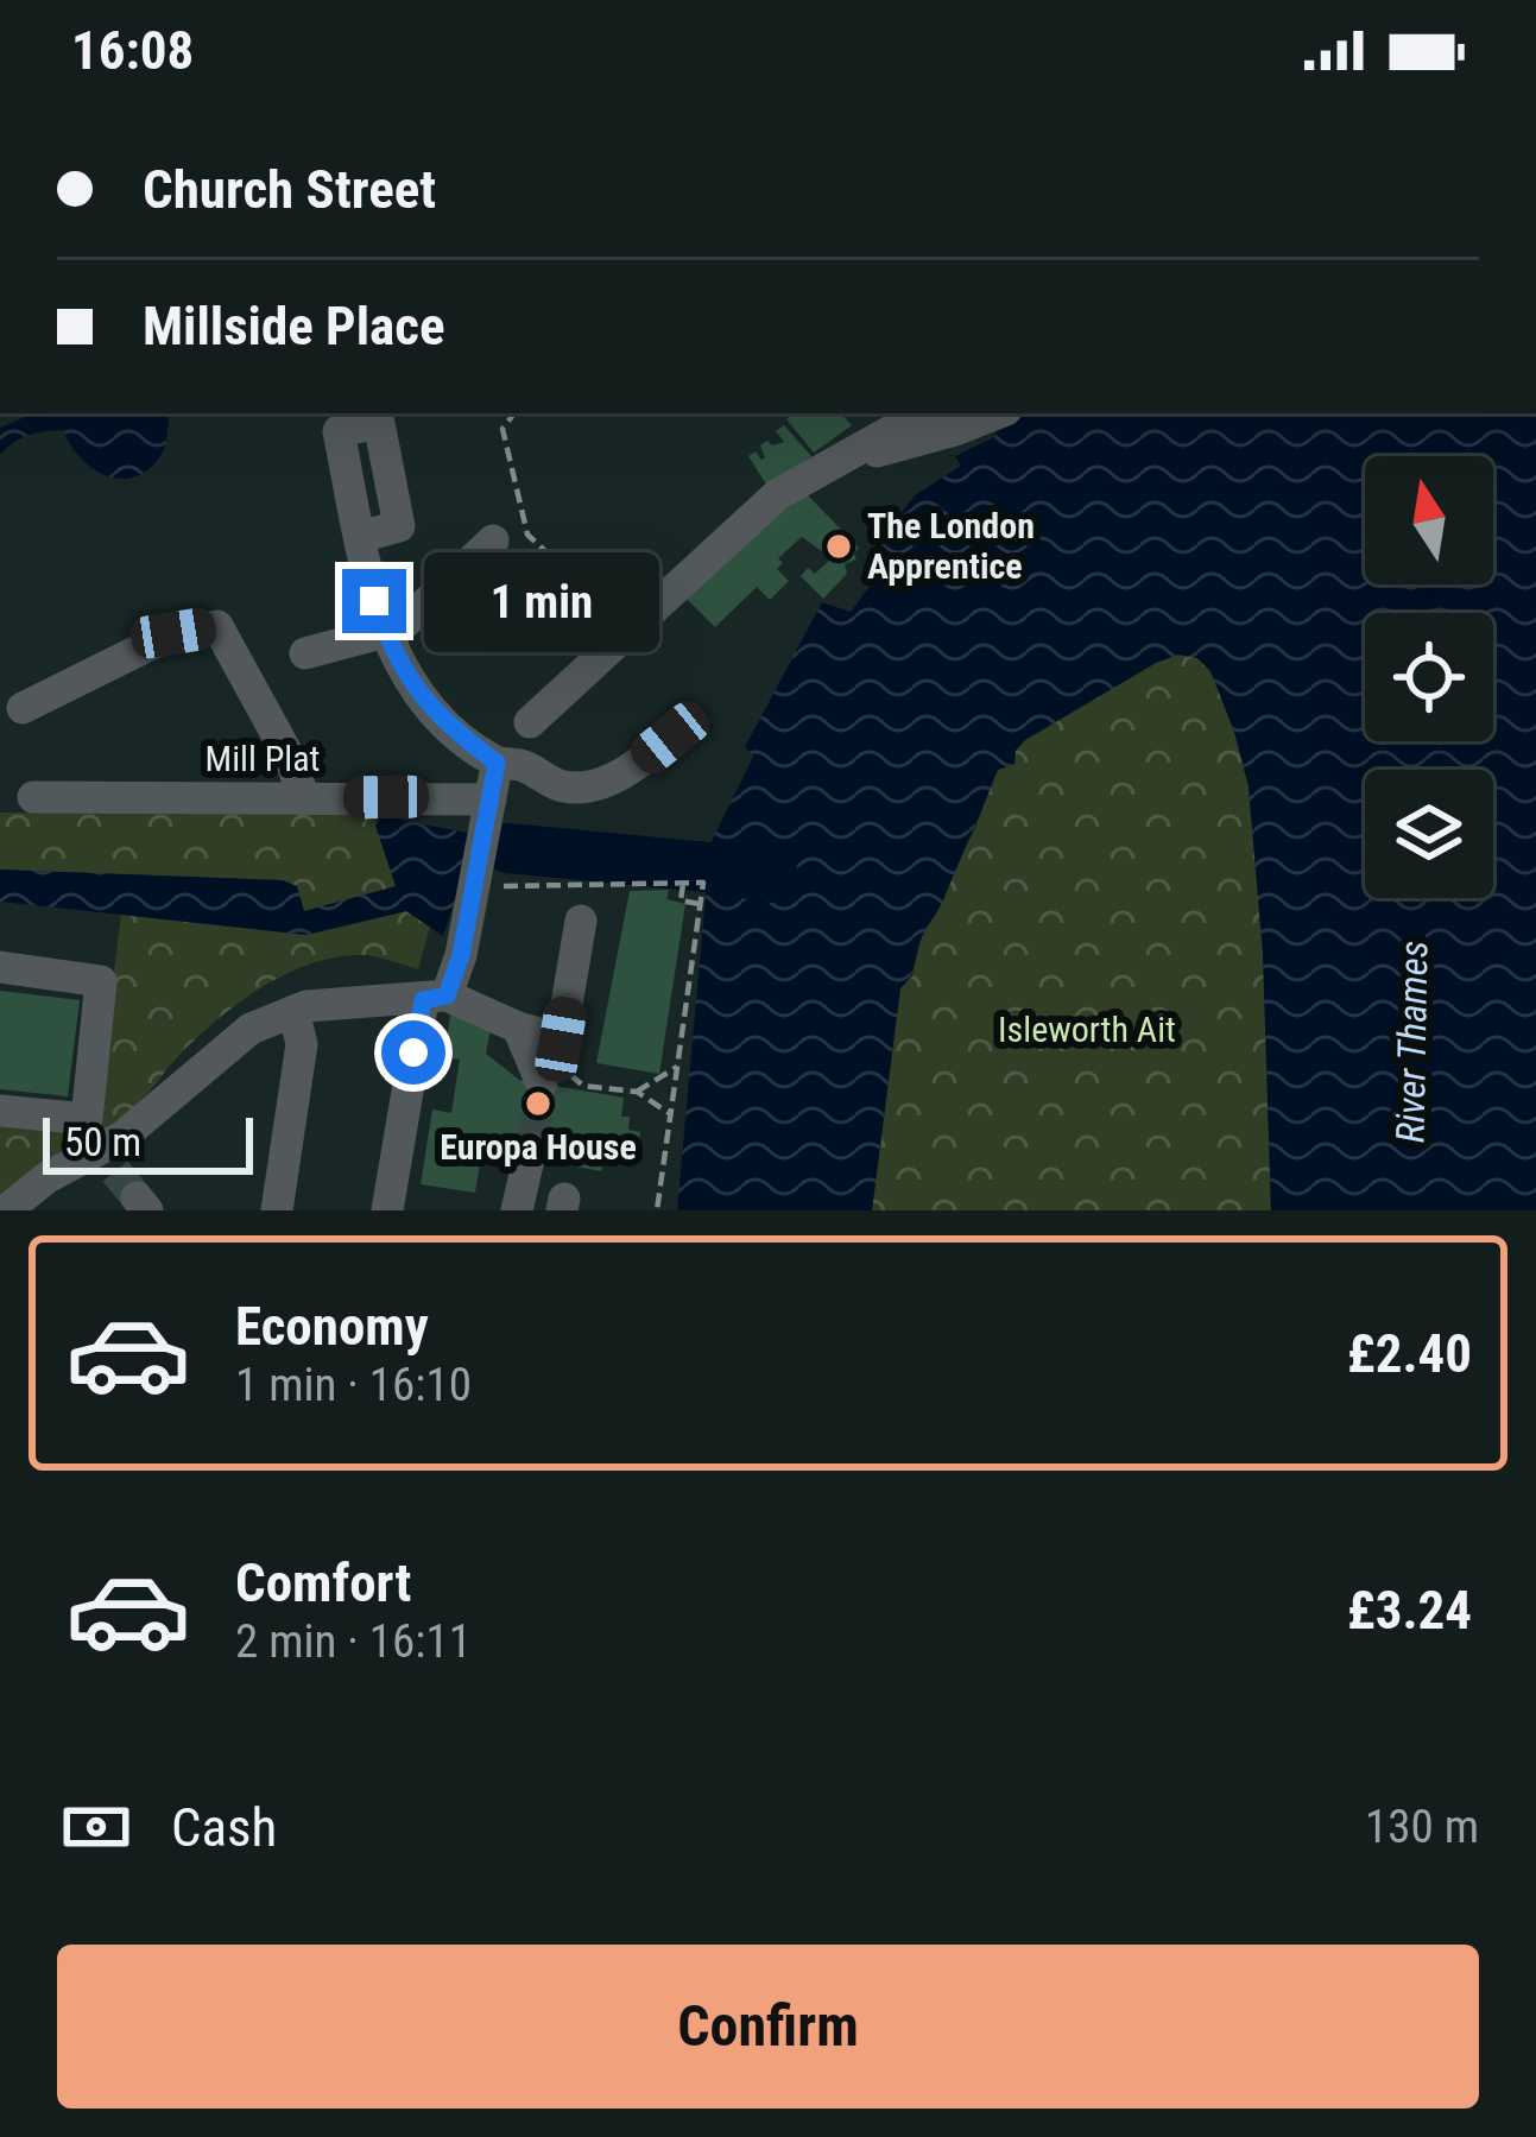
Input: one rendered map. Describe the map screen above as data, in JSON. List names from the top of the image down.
{
  "streets": {
    "street": ["Mill Plat"]
  },
  "water": ["River Thames"],
  "parks": ["Isleworth Ait"],
  "places": ["The London Apprentice", "Europa House"],
  "scale_bar": "50 m",
  "north": "top",
  "page": {
    "status": "16:08",
    "banner": ["Church Street", "Millside Place"],
    "bubble": "1 min",
    "scale": "50 m",
    "list": [
      {
        "name": "Economy",
        "note": "1 min · 16:10",
        "value": "£2.40"
      },
      {
        "name": "Comfort",
        "note": "2 min · 16:11",
        "value": "£3.24"
      }
    ],
    "pay": ["Cash", "130 m"],
    "buttons": "Confirm"
  }
}
